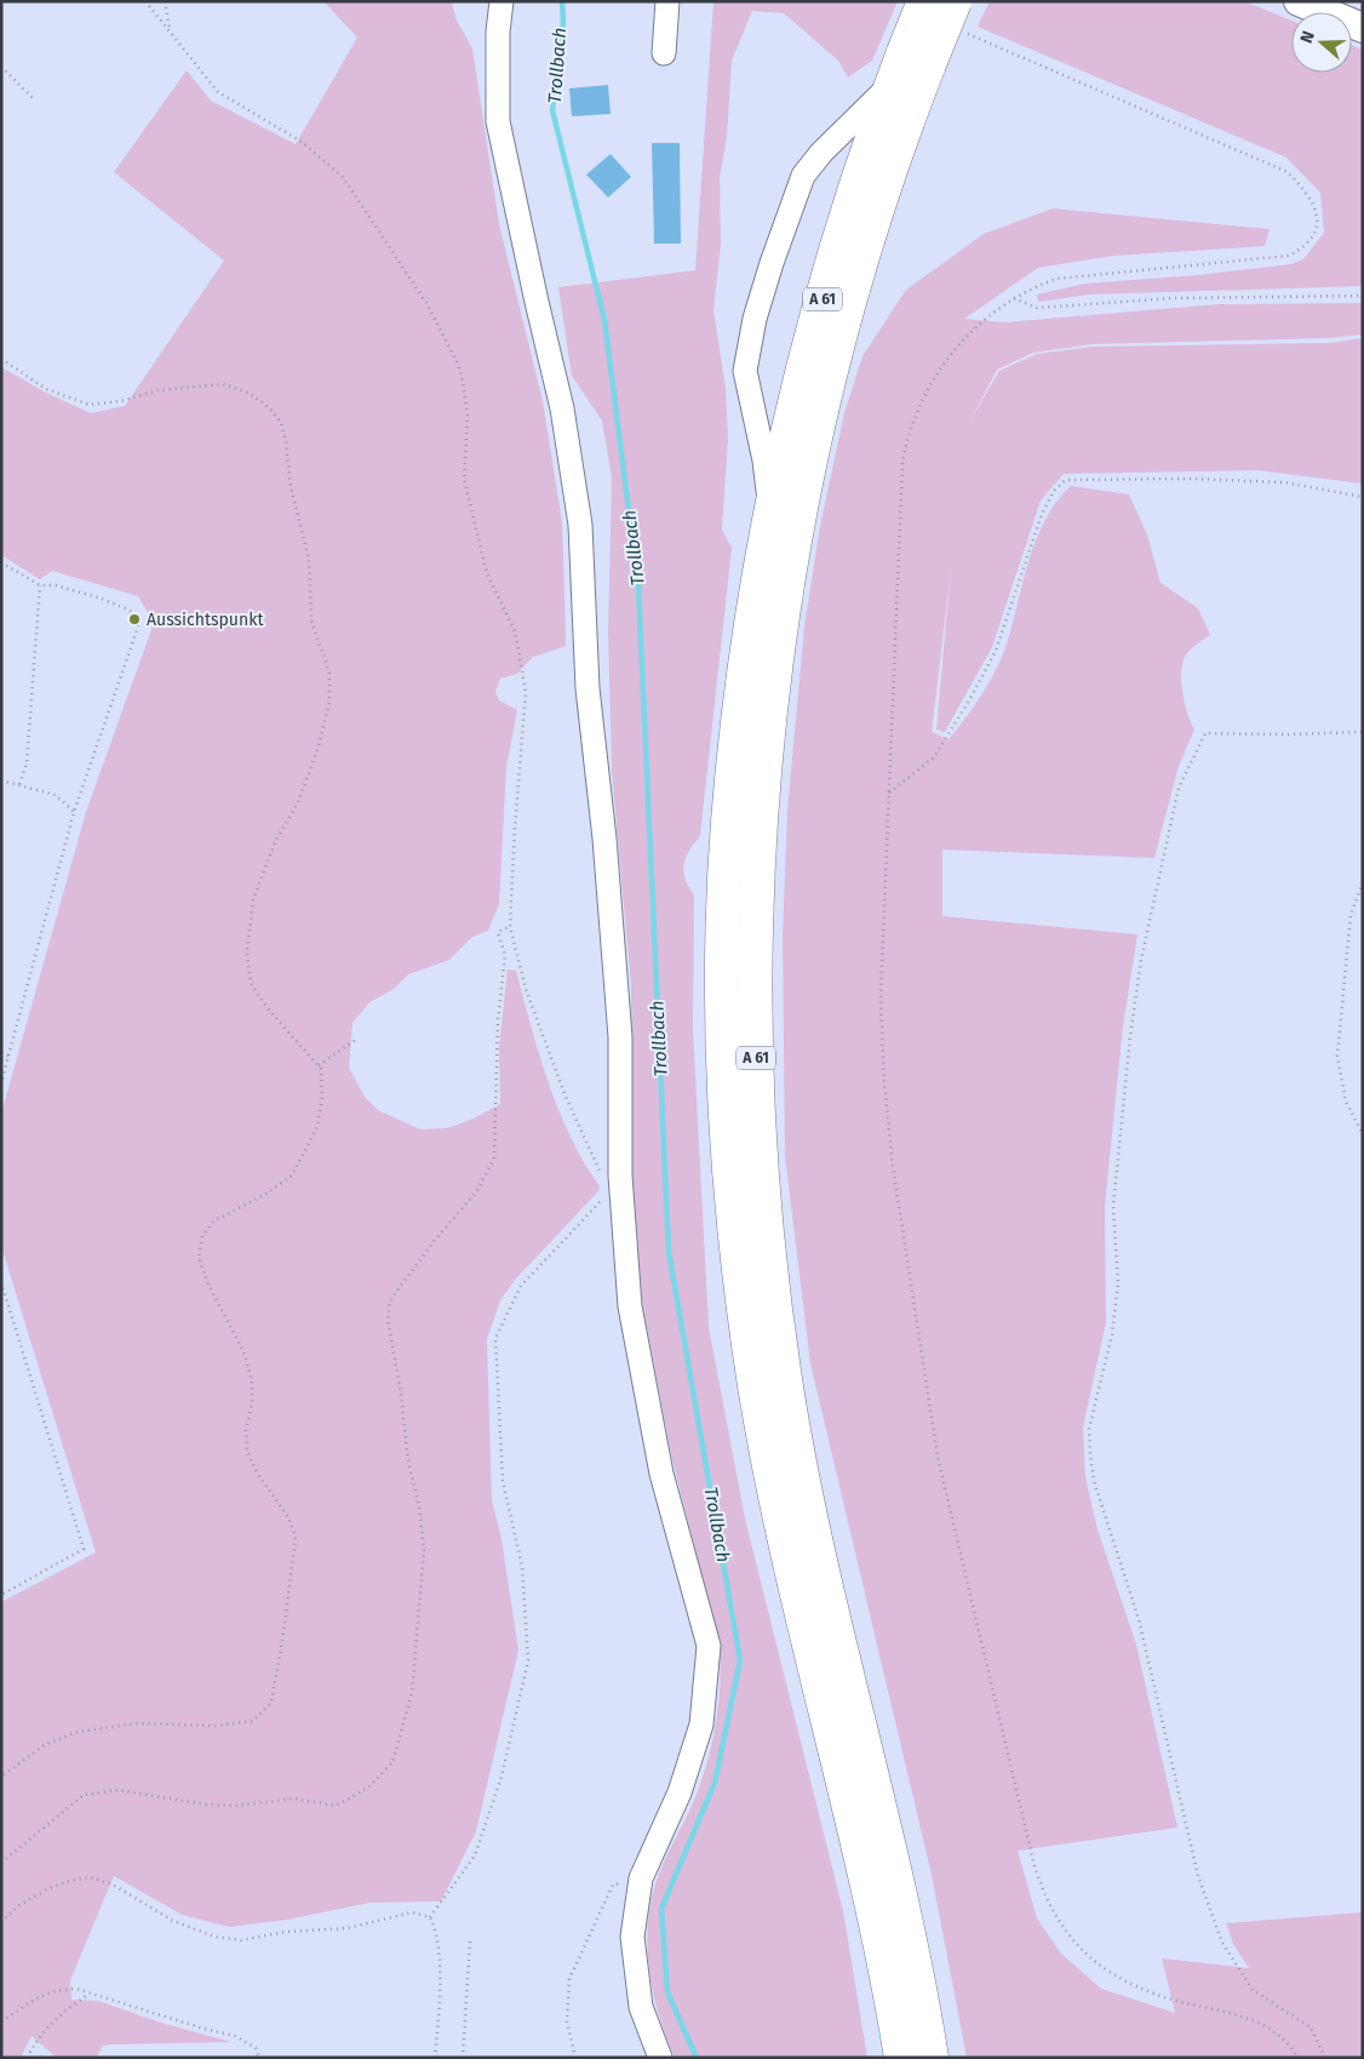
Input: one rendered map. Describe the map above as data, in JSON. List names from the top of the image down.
{
  "streets": {
    "highway": ["A 61"]
  },
  "water": ["Trollbach"],
  "places": ["Aussichtspunkt"],
  "north": "left"
}
